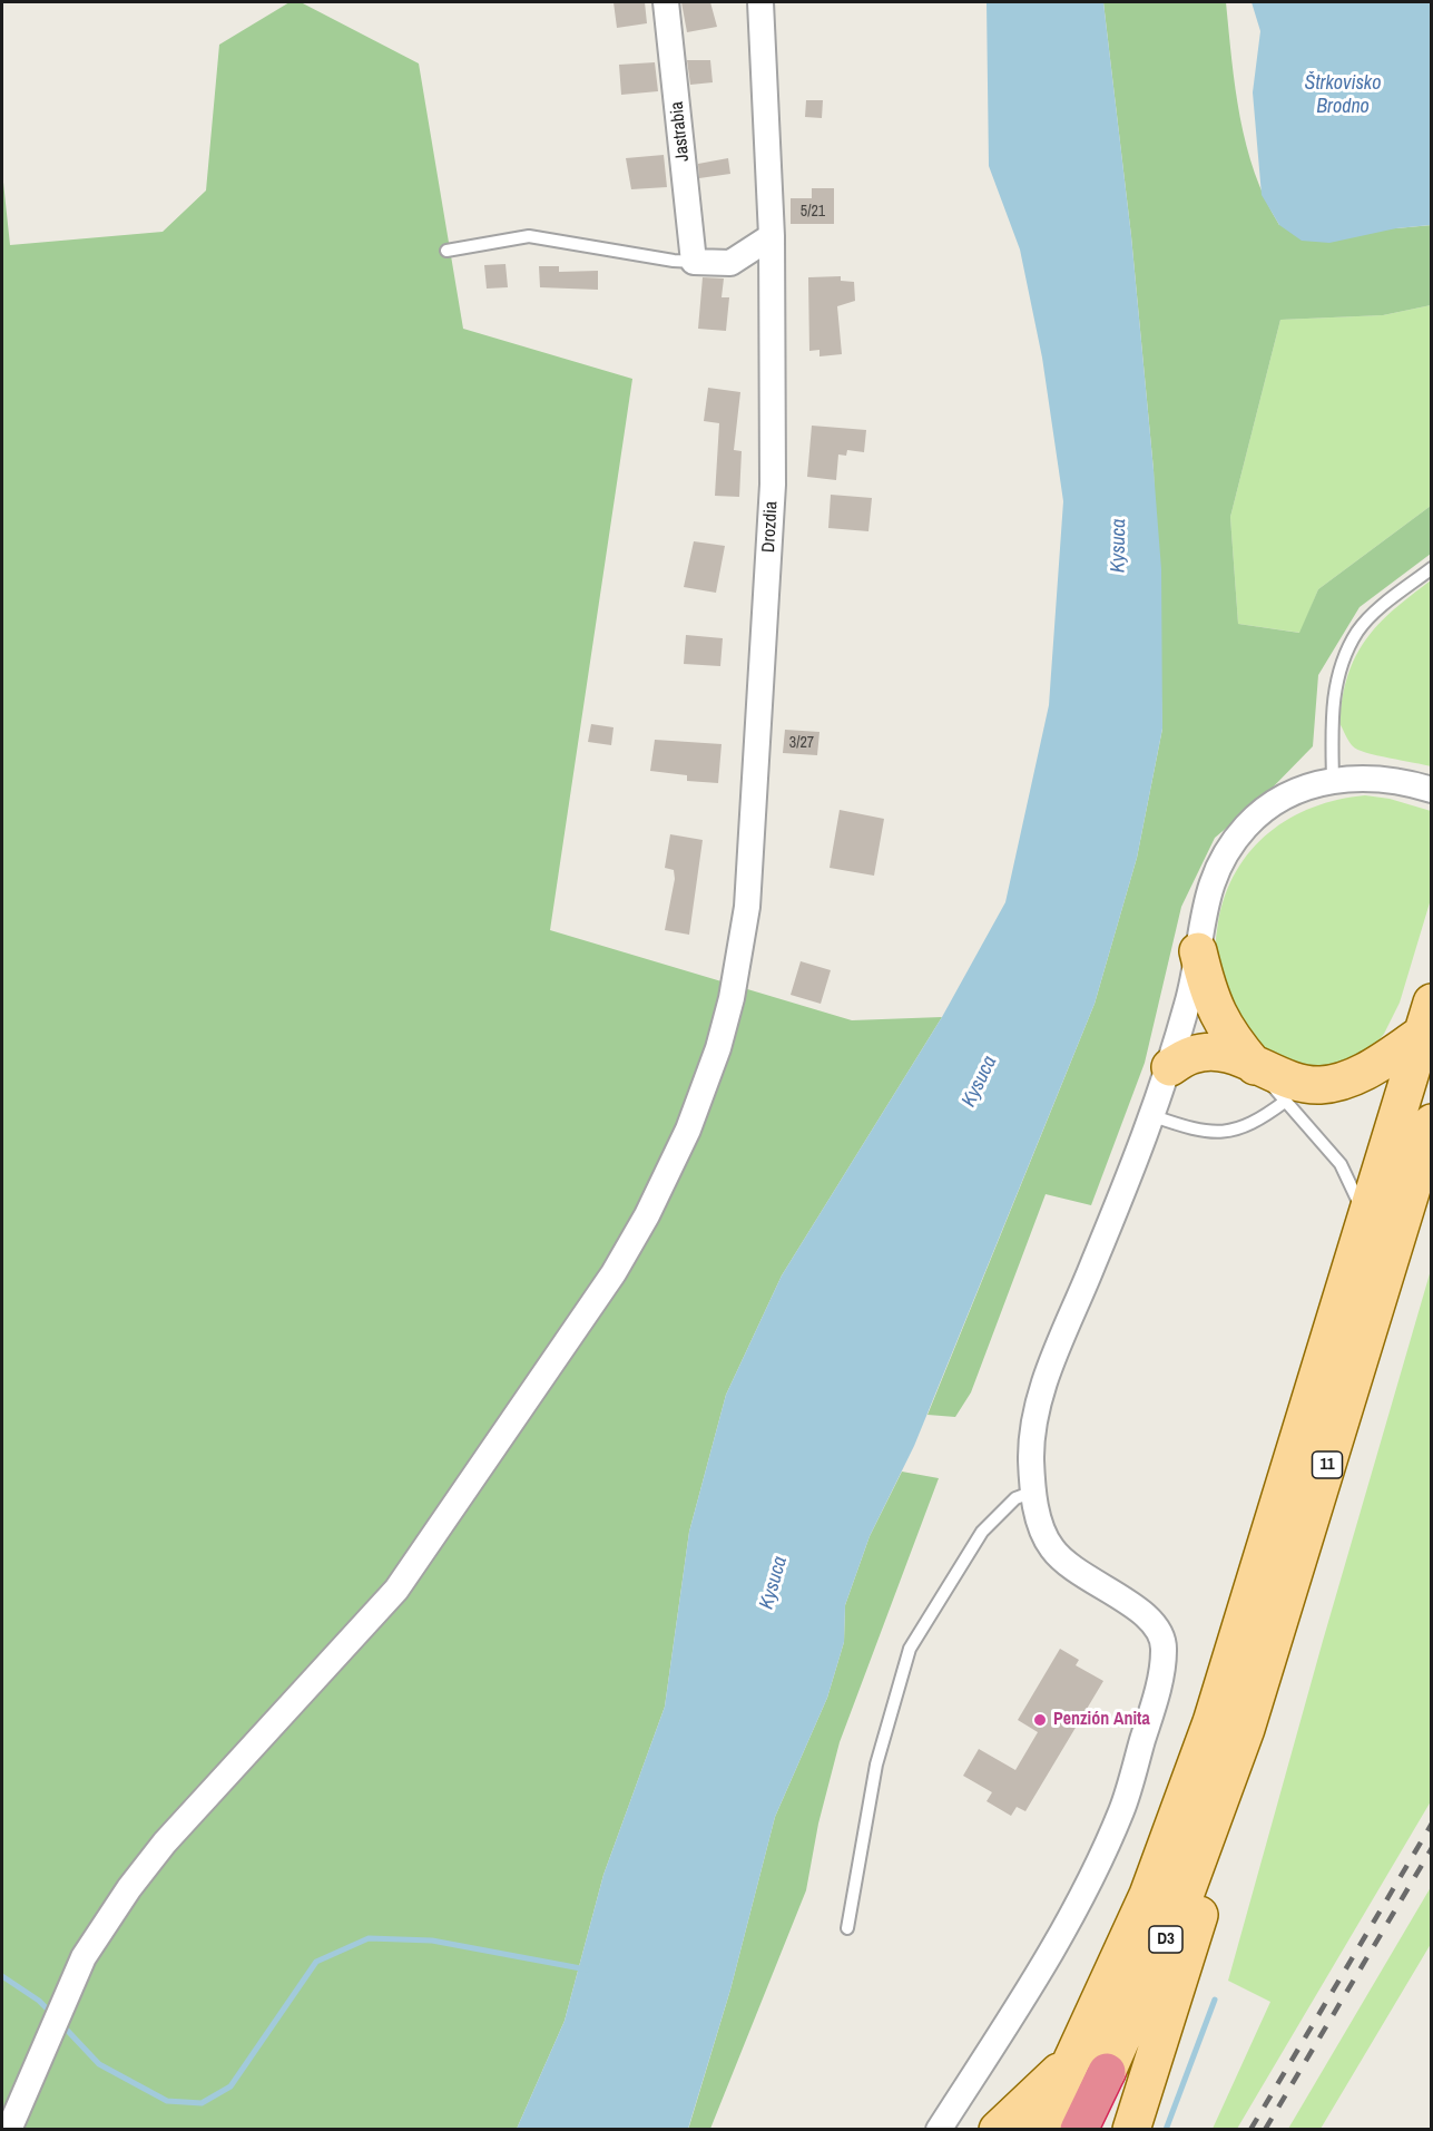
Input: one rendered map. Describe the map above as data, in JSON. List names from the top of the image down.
{
  "streets": {
    "highway": ["D3"],
    "main road": ["11"],
    "street": ["Jastrabia", "Drozdia"]
  },
  "crossings": [
    ["11", "D3"]
  ],
  "water": ["Štrkovisko Brodno", "Kysuca"],
  "places": ["Penzión Anita"],
  "house_numbers": ["5/21", "3/27"]
}
